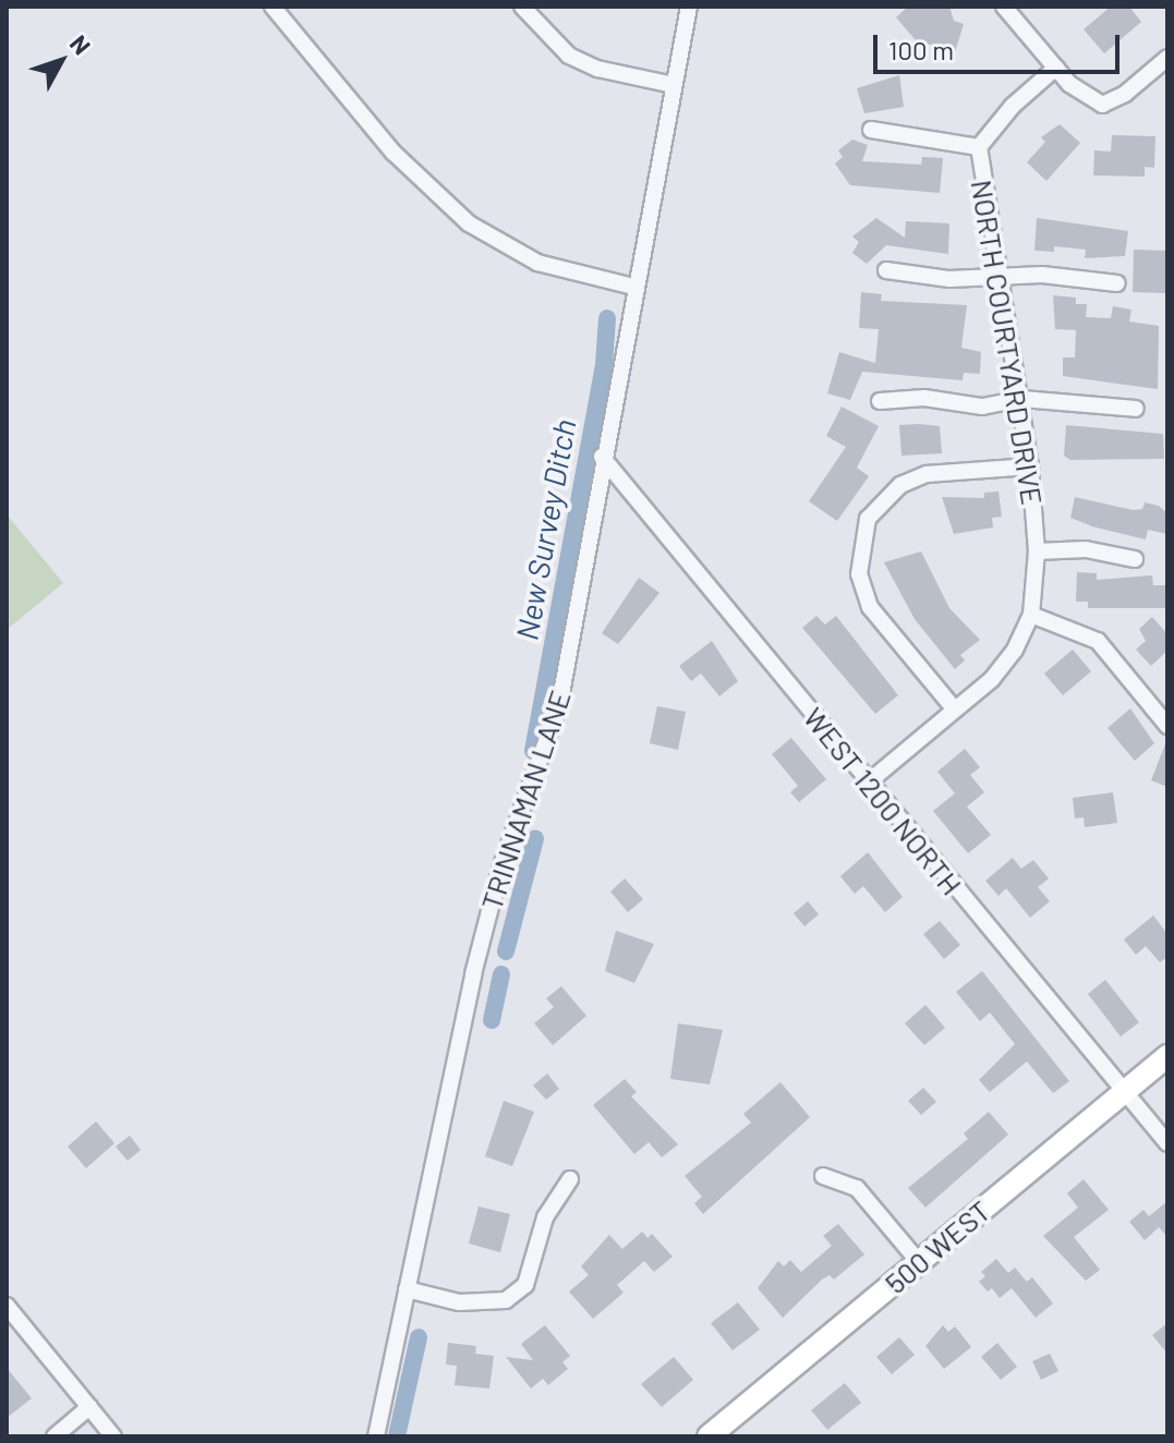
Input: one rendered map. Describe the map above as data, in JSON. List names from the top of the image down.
{
  "streets": {
    "main road": ["500 WEST"],
    "street": ["NORTH COURTYARD DRIVE", "TRINNAMAN LANE", "WEST 1200 NORTH"]
  },
  "crossings": [
    ["NORTH COURTYARD DRIVE", "WEST 1200 NORTH"],
    ["TRINNAMAN LANE", "WEST 1200 NORTH"],
    ["WEST 1200 NORTH", "500 WEST"]
  ],
  "water": ["New Survey Ditch"],
  "scale_bar": "100 m",
  "north": "top right"
}
